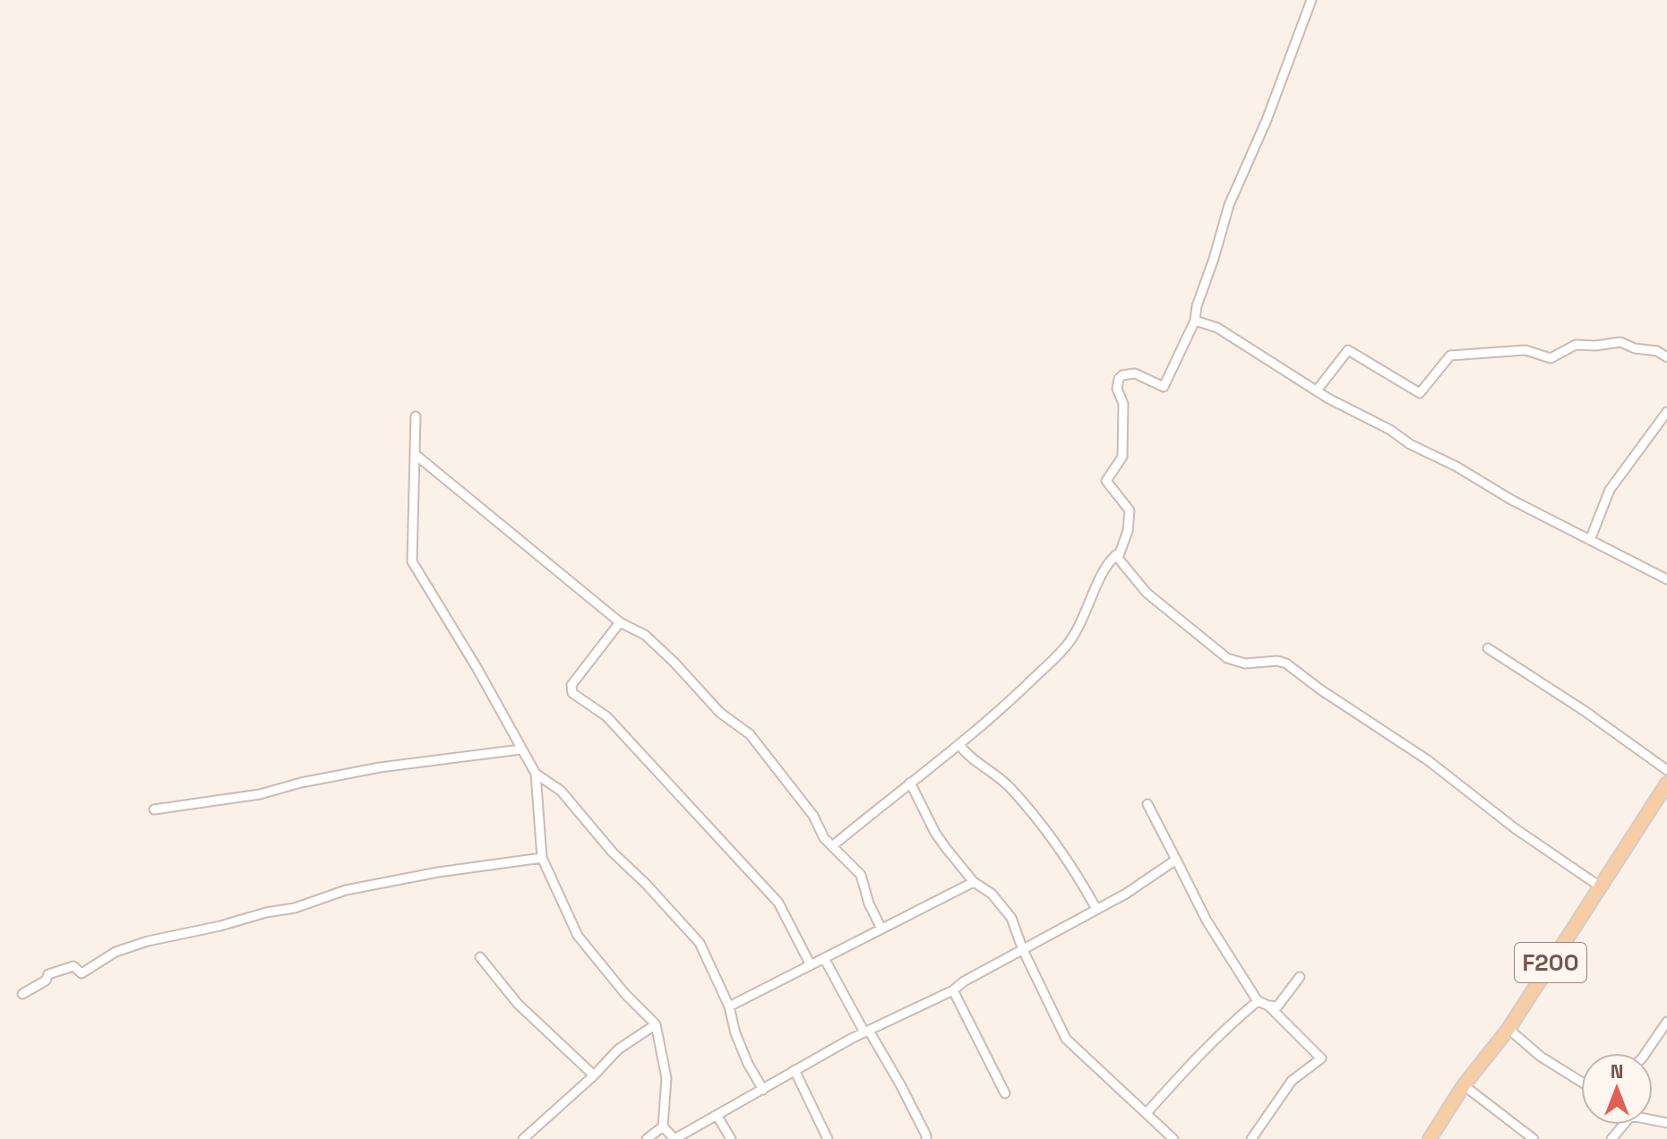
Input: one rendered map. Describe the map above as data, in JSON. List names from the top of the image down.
{
  "streets": {
    "main road": ["F200"]
  },
  "north": "top"
}
